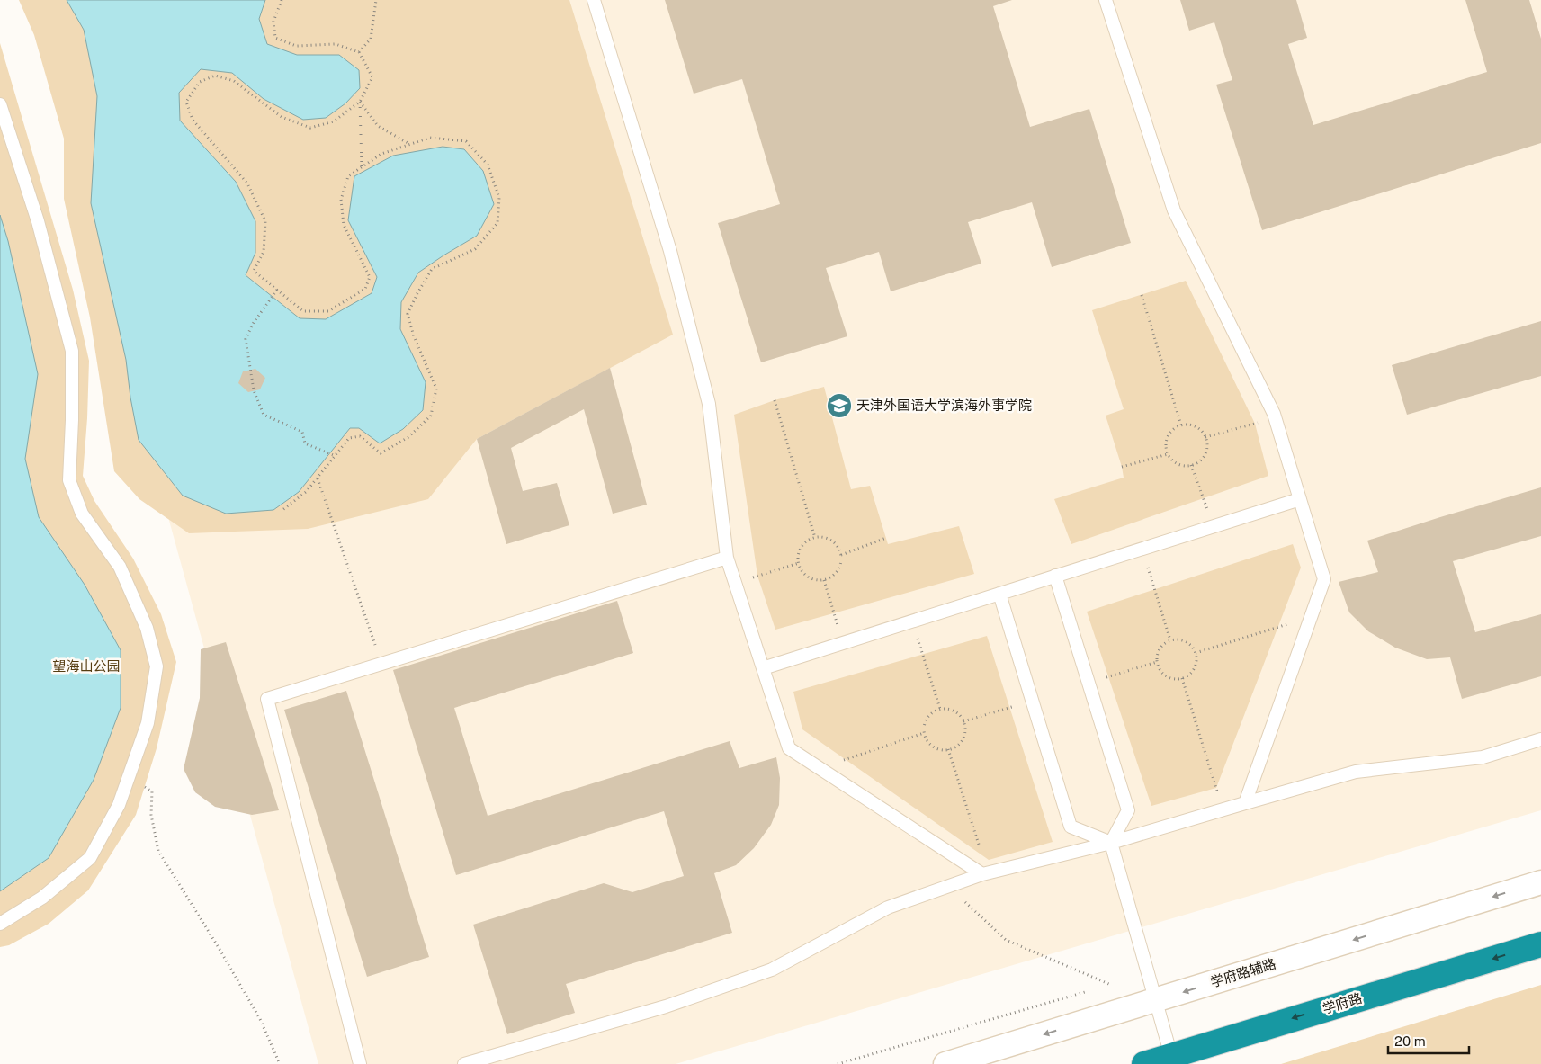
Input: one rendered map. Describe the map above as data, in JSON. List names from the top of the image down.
{
  "streets": {
    "highway": ["学府路"],
    "street": ["学府路辅路"]
  },
  "one_way": ["学府路辅路", "学府路"],
  "parks": ["望海山公园"],
  "places": {
    "school or university": ["天津外国语大学滨海外事学院"]
  },
  "scale_bar": "20 m"
}
